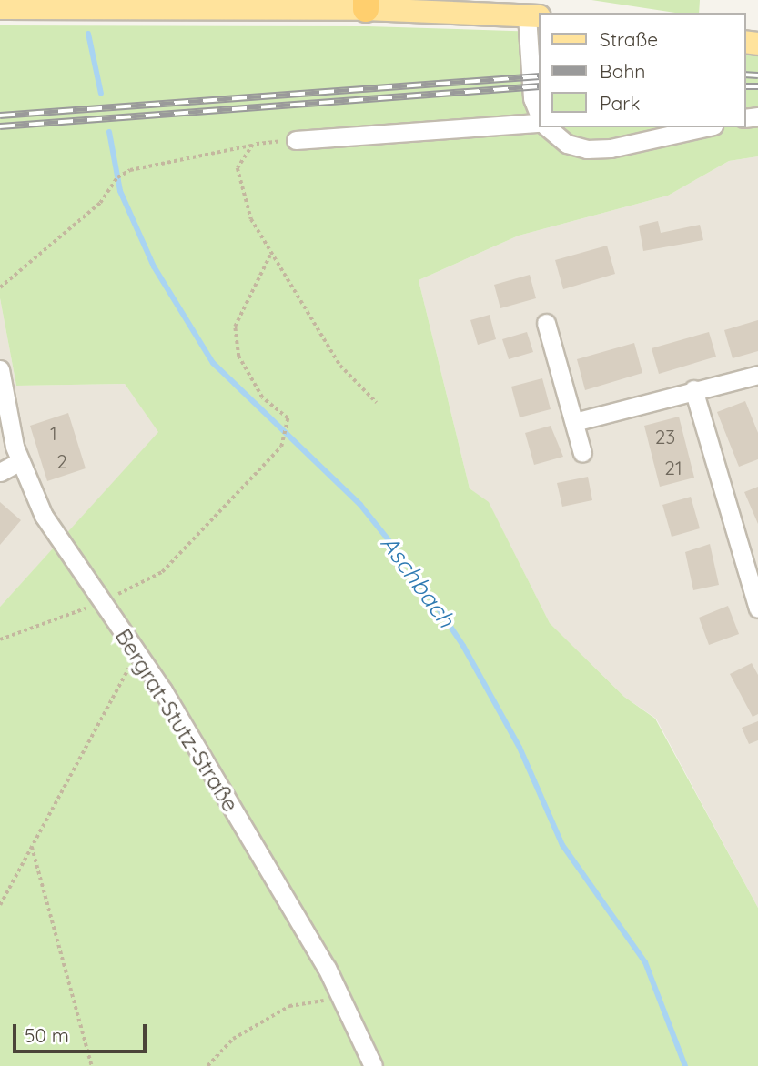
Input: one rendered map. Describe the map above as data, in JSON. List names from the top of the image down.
{
  "streets": {
    "street": ["Bergrat-Stutz-Straße"]
  },
  "water": ["Aschbach"],
  "house_numbers": [
    "1",
    "23",
    "2",
    "21"
  ],
  "legend": ["Straße", "Bahn", "Park"],
  "scale_bar": "50 m"
}
